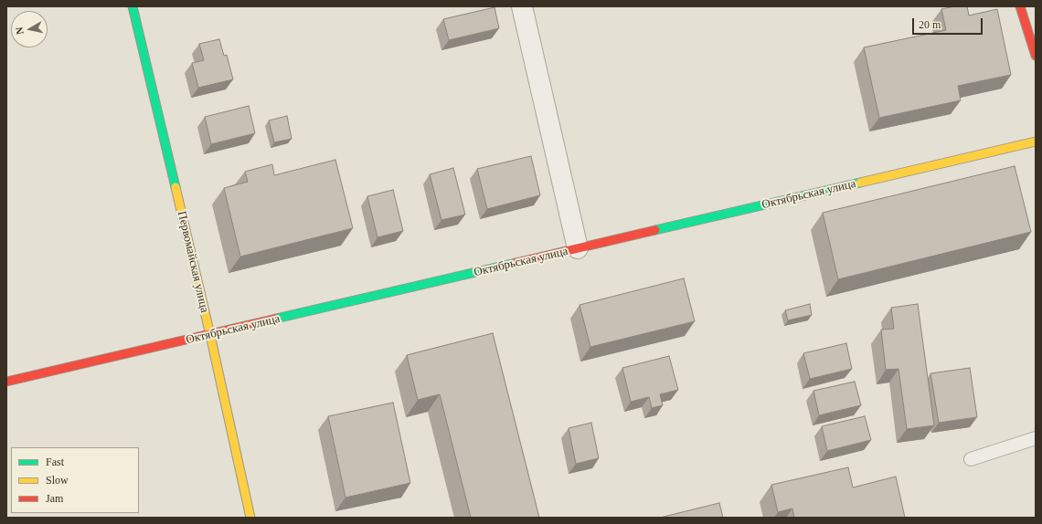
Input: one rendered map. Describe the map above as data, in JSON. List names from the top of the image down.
{
  "streets": {
    "street": ["Октябрьская улица", "Первомайская улица"]
  },
  "crossings": [
    ["Октябрьская улица", "Первомайская улица"]
  ],
  "legend": ["Fast", "Slow", "Jam"],
  "scale_bar": "20 m",
  "north": "left"
}
